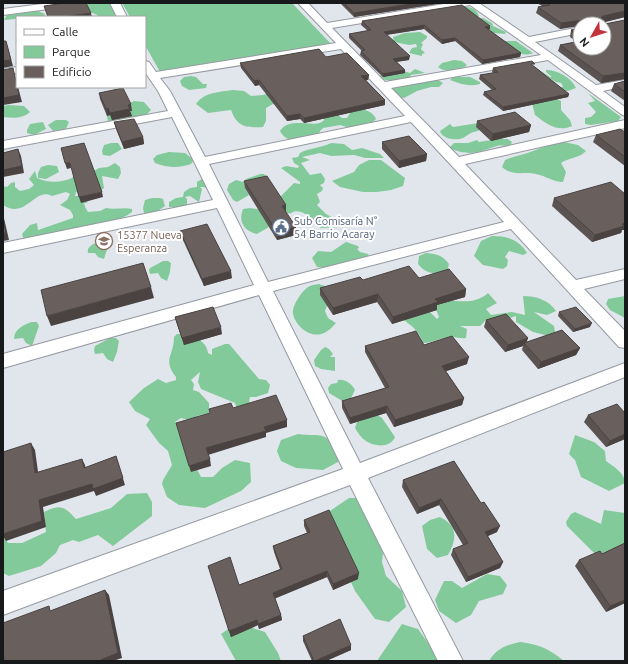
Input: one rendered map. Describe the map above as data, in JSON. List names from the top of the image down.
{
  "places": {
    "public building": ["Sub Comisaría N° 54 Barrio Acaray"],
    "school or university": ["15377 Nueva Esperanza"]
  },
  "legend": ["Calle", "Parque", "Edificio"],
  "north": "bottom left"
}
